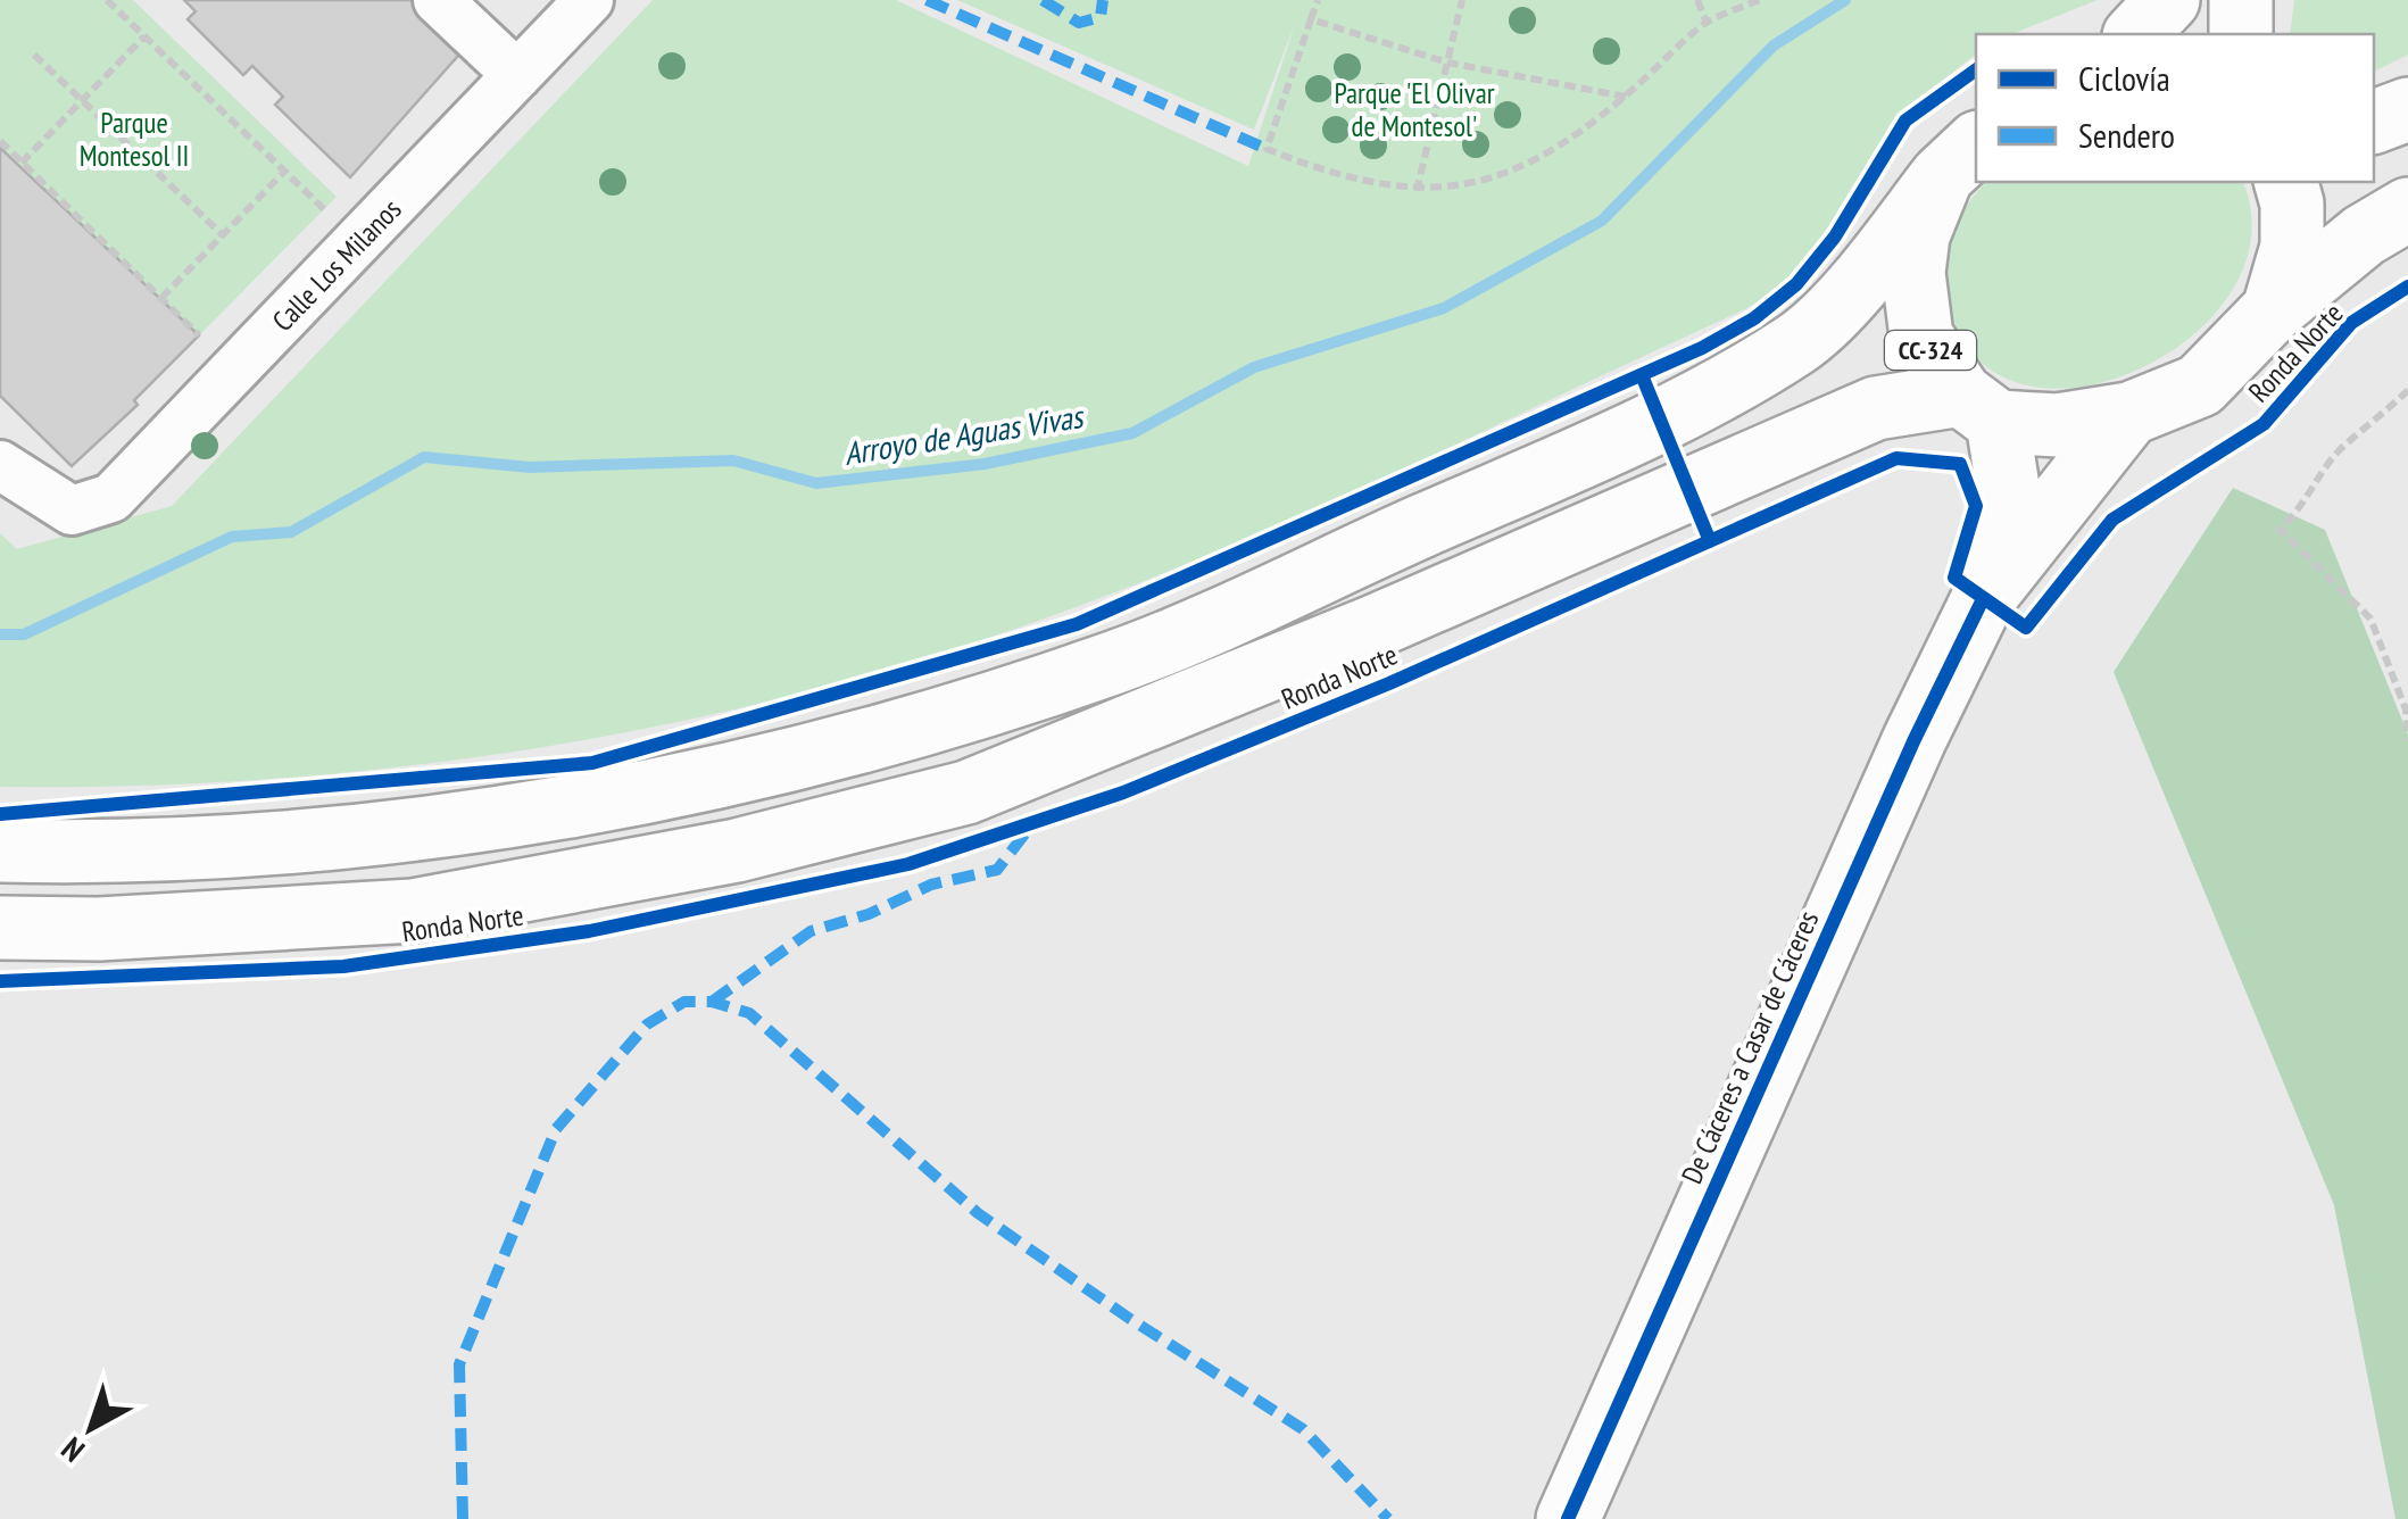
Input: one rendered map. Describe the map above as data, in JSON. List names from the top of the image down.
{
  "streets": {
    "main road": ["CC-324", "Ronda Norte", "De Cáceres a Casar de Cáceres"],
    "street": ["Calle Los Milanos"]
  },
  "crossings": [
    ["CC-324", "Ronda Norte"],
    ["CC-324", "De Cáceres a Casar de Cáceres"]
  ],
  "water": ["Arroyo de Aguas Vivas"],
  "parks": ["Parque 'El Olivar de Montesol'", "Parque Montesol II"],
  "legend": ["Ciclovía", "Sendero"],
  "north": "bottom left"
}
